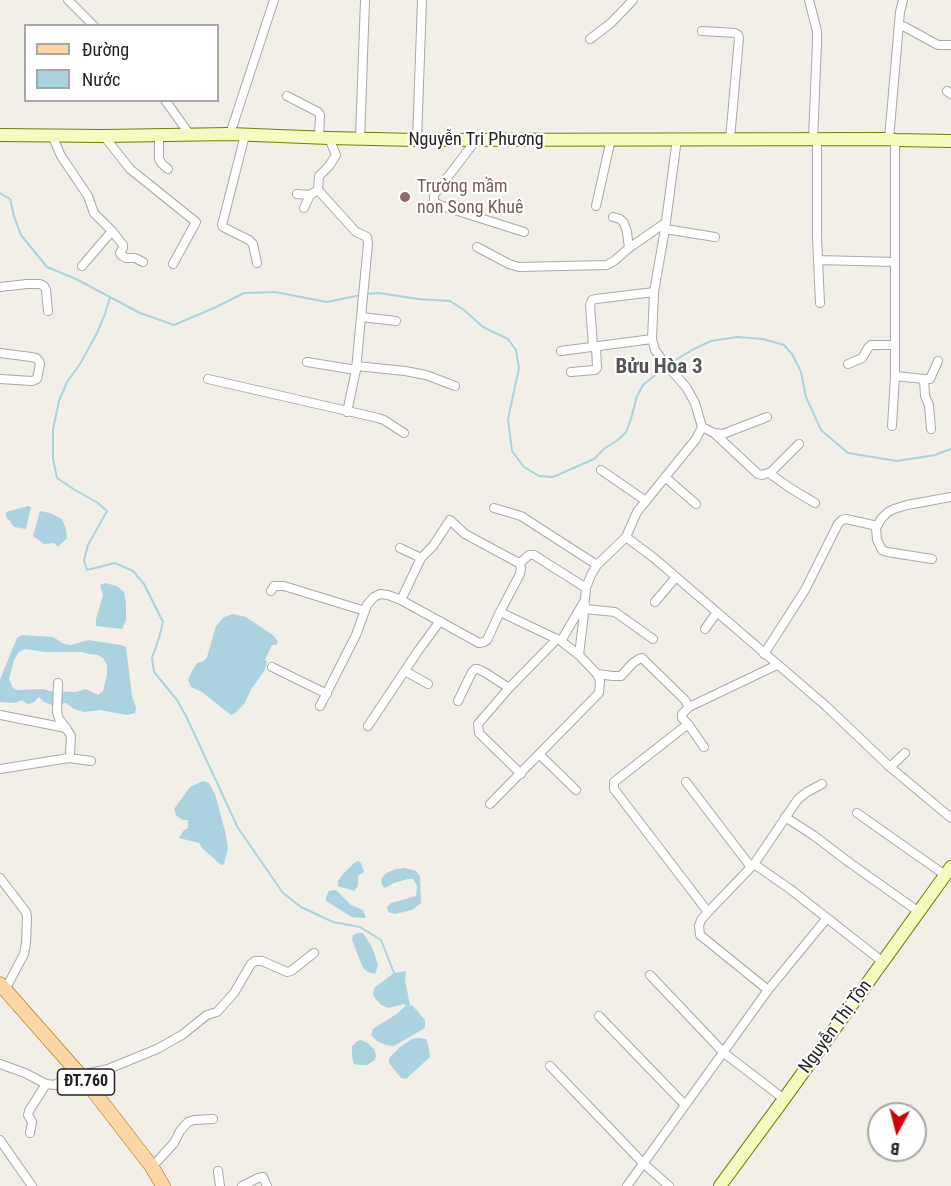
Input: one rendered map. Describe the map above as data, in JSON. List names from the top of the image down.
{
  "streets": {
    "main road": ["Nguyễn Tri Phương", "Nguyễn Thị Tồn", "ĐT.760"]
  },
  "districts": ["Bửu Hòa 3"],
  "places": ["Trường mầm non Song Khuê"],
  "legend": ["Đường", "Nước"],
  "north": "bottom"
}
